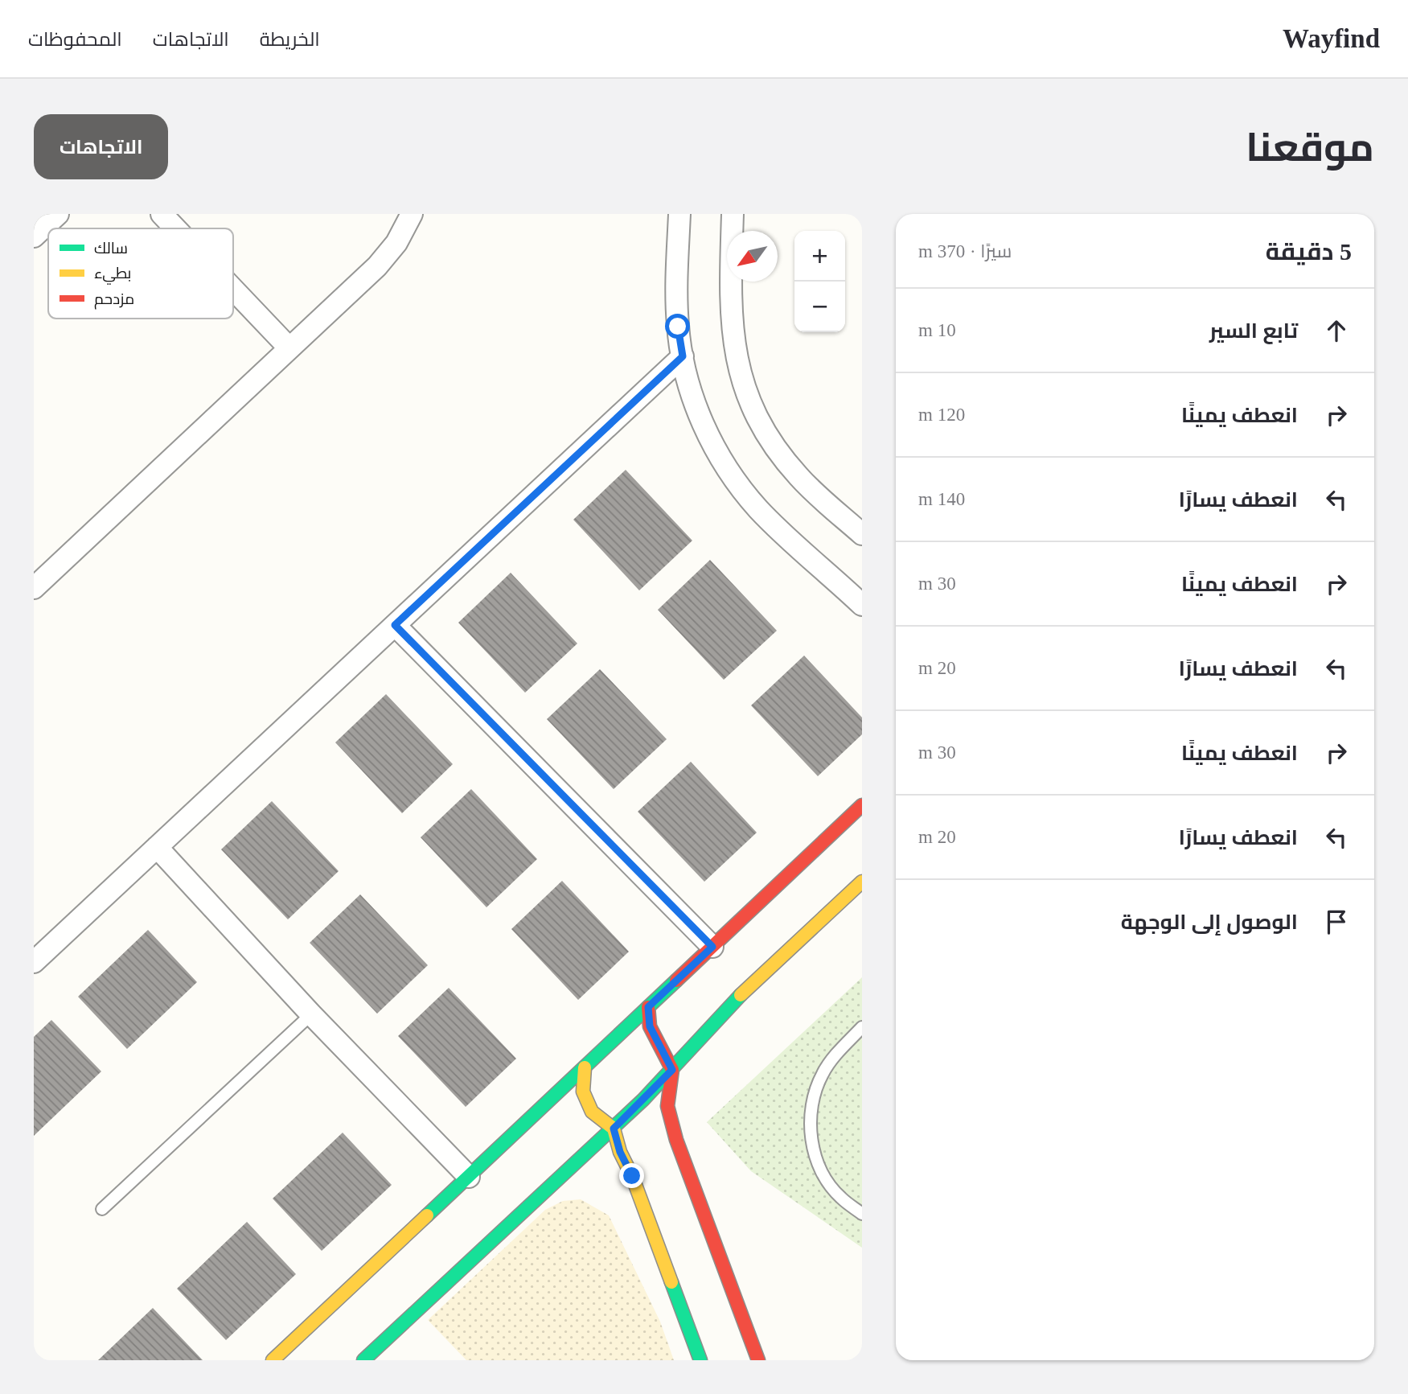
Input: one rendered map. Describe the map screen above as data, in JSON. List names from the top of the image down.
{
  "legend": ["سالك", "بطيء", "مزدحم"],
  "north": "bottom left",
  "page": {
    "header": "Wayfind",
    "nav": ["الخريطة", "الاتجاهات", "المحفوظات"],
    "title": "موقعنا",
    "buttons": "الاتجاهات",
    "heading": ["5 دقيقة", "سيرًا · 370 m"],
    "map_buttons": ["+", "−"],
    "list": [
      ["تابع السير", "10 m"],
      ["انعطف يمينًا", "120 m"],
      ["انعطف يسارًا", "140 m"],
      ["انعطف يمينًا", "30 m"],
      ["انعطف يسارًا", "20 m"],
      ["انعطف يمينًا", "30 m"],
      ["انعطف يسارًا", "20 m"],
      "الوصول إلى الوجهة"
    ]
  }
}
